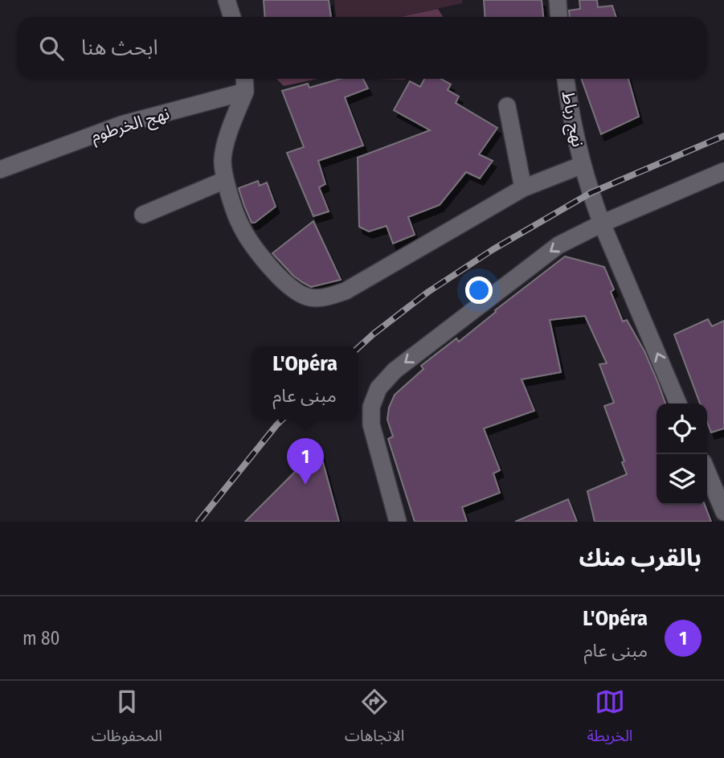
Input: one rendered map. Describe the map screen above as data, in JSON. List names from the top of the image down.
{
  "streets": {
    "street": ["نهج رباط", "نهج الخرطوم"]
  },
  "one_way": ["نهج رباط"],
  "page": {
    "search": "ابحث هنا",
    "popup": ["L'Opéra", "مبنى عام"],
    "pins": "1",
    "heading": "بالقرب منك",
    "list": [
      {
        "mark": "1",
        "name": "L'Opéra",
        "note": "مبنى عام",
        "value": "80 m"
      }
    ],
    "nav": ["الخريطة", "الاتجاهات", "المحفوظات"]
  }
}
